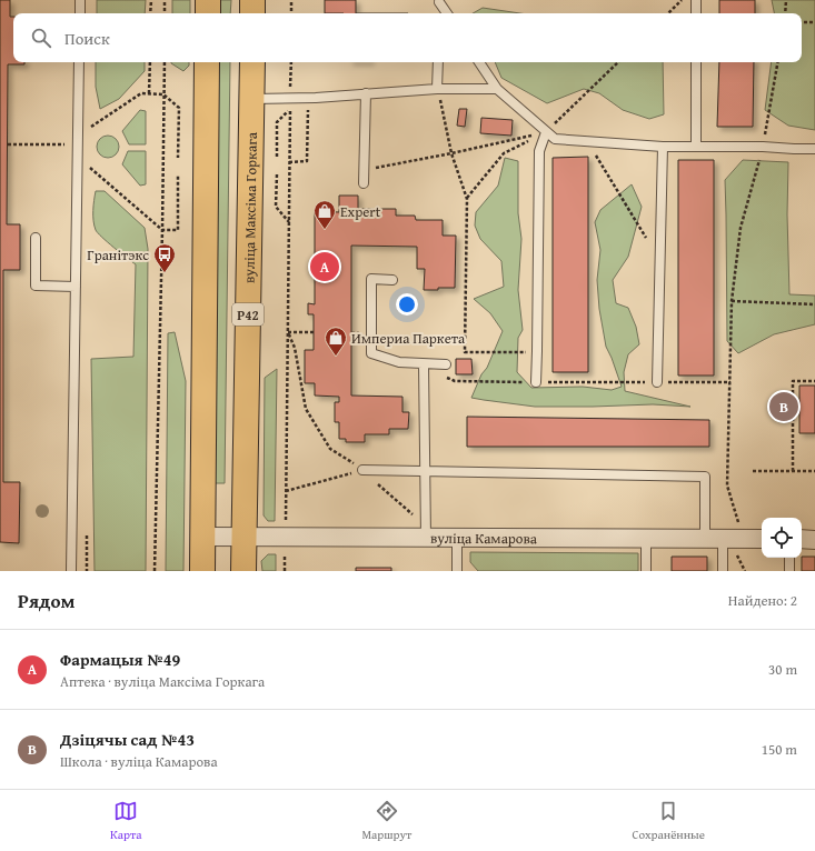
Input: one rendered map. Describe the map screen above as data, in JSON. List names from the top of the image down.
{
  "streets": {
    "main road": ["вуліца Максіма Горкага", "Р42"],
    "street": ["вуліца Камарова"]
  },
  "crossings": [
    ["вуліца Максіма Горкага", "вуліца Камарова"]
  ],
  "places": {
    "shop": ["Expert", "Империа Паркета"],
    "bus stop": ["Гранітэкс"]
  },
  "page": {
    "search": "Поиск",
    "pins": ["A", "B"],
    "heading": ["Рядом", "Найдено: 2"],
    "list": [
      {
        "mark": "A",
        "name": "Фармацыя №49",
        "note": "Аптека · вуліца Максіма Горкага",
        "value": "30 m"
      },
      {
        "mark": "B",
        "name": "Дзіцячы сад №43",
        "note": "Школа · вуліца Камарова",
        "value": "150 m"
      }
    ],
    "nav": ["Карта", "Маршрут", "Сохранённые"]
  }
}
